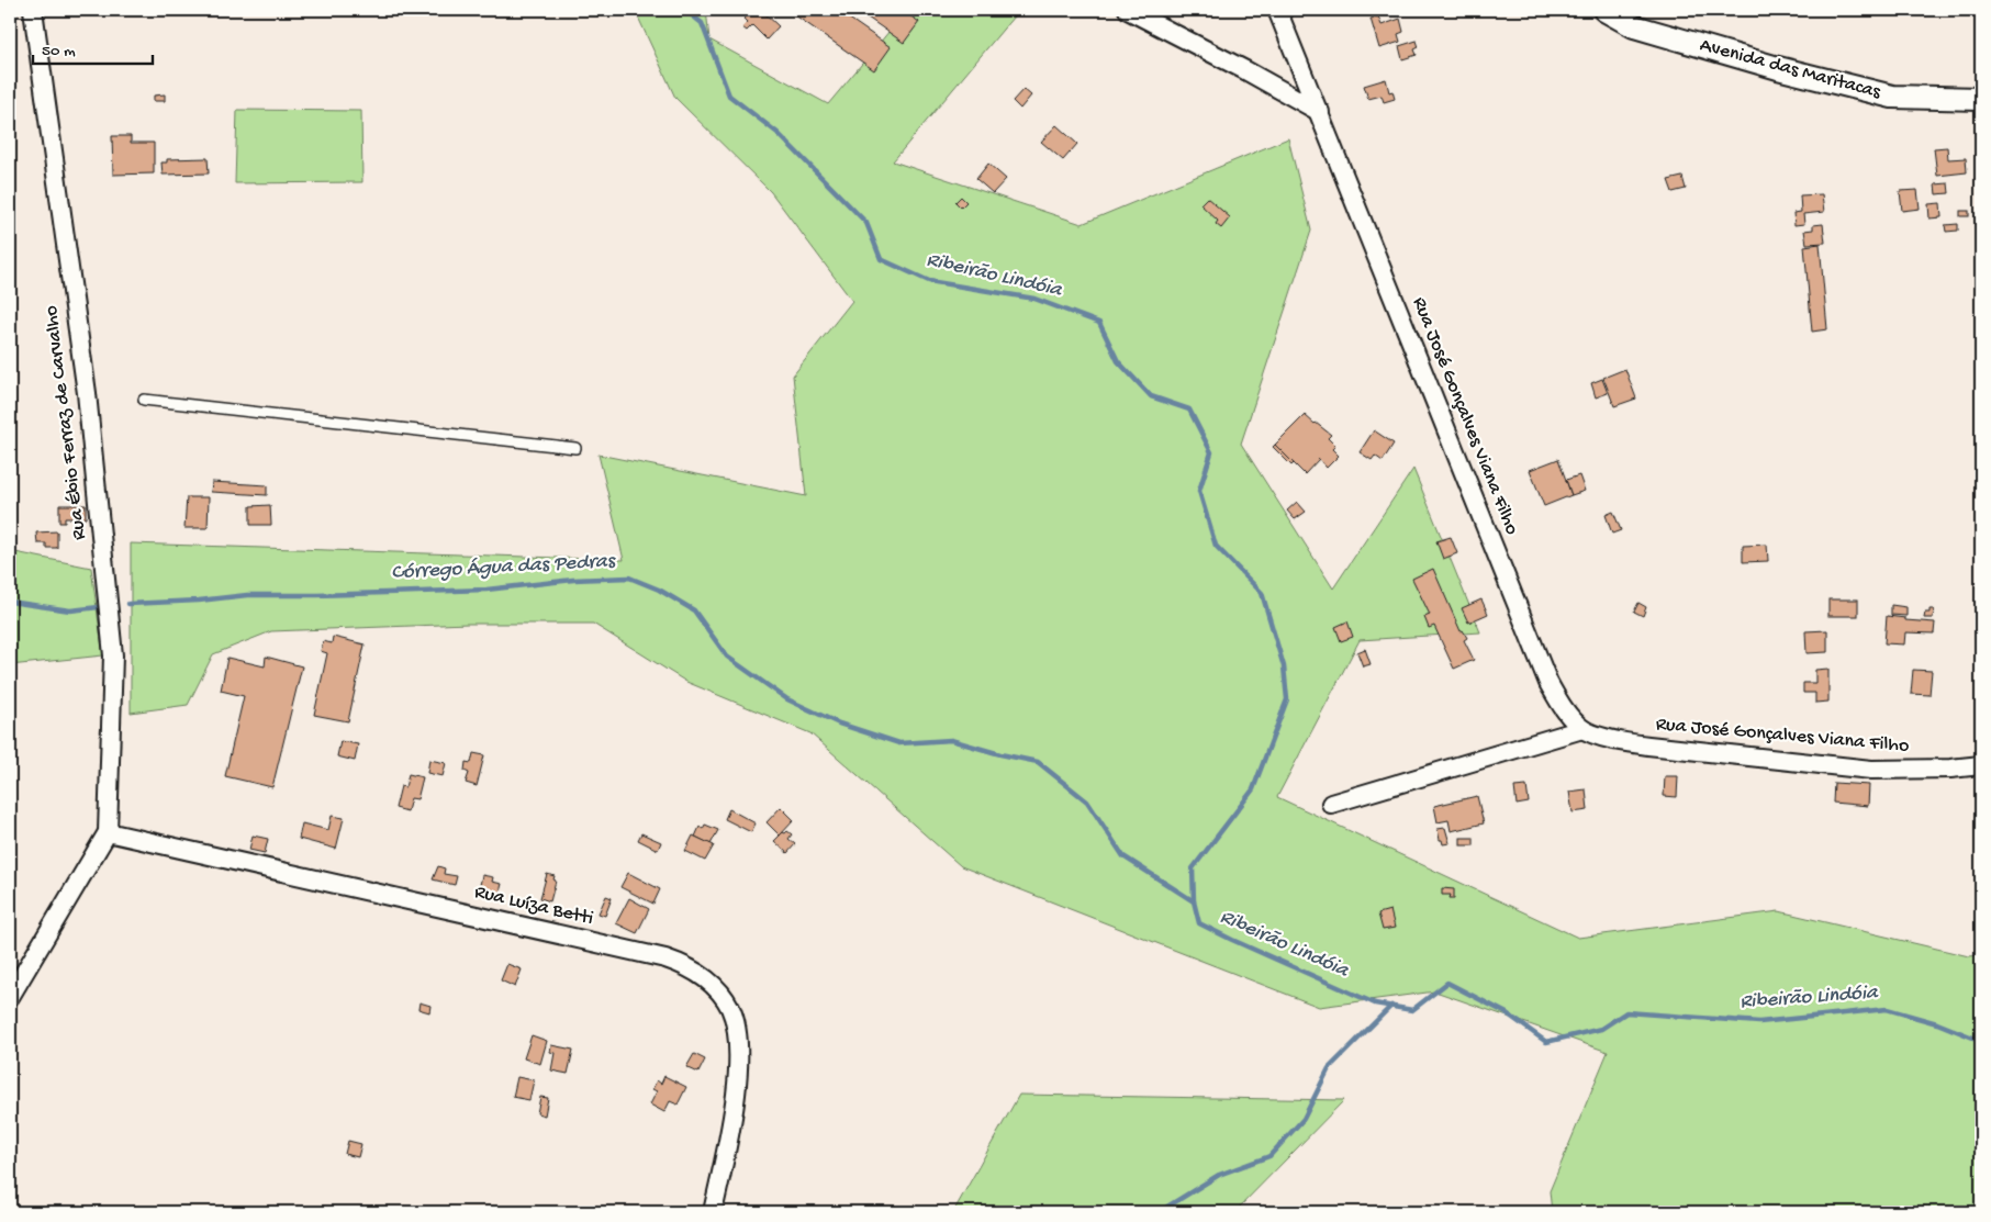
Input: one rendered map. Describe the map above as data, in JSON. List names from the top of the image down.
{
  "streets": {
    "street": [
      "Avenida das Maritacas",
      "Rua José Gonçalves Viana Filho",
      "Rua Ébio Ferraz de Carvalho",
      "Rua Luíza Betti"
    ]
  },
  "crossings": [
    ["Rua Ébio Ferraz de Carvalho", "Rua Luíza Betti"]
  ],
  "water": ["Ribeirão Lindóia", "Córrego Água das Pedras"],
  "scale_bar": "50 m"
}
